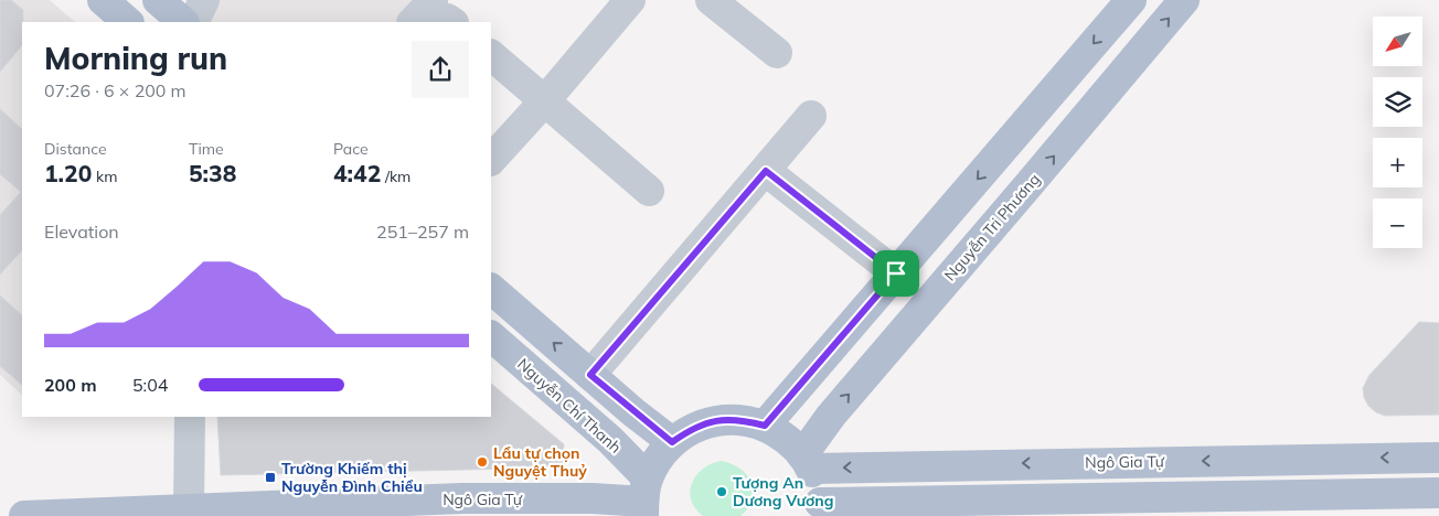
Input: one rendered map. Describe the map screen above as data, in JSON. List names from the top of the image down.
{
  "streets": {
    "main road": ["Nguyễn Tri Phương", "Nguyễn Chí Thanh", "Ngô Gia Tự"]
  },
  "crossings": [
    ["Nguyễn Tri Phương", "Ngô Gia Tự"],
    ["Nguyễn Chí Thanh", "Ngô Gia Tự"]
  ],
  "places": {
    "other": ["Lẩu tự chọn Nguyệt Thuỷ", "Tượng An Dương Vương"],
    "transit": ["Trường Khiếm thị Nguyễn Đình Chiểu"]
  },
  "north": "bottom left",
  "page": {
    "map_buttons": ["+", "−"],
    "heading": ["Morning run", "07:26 · 6 × 200 m"],
    "stats": [
      ["Distance", "1.20 km"],
      ["Time", "5:38"],
      ["Pace", "4:42 /km"]
    ],
    "chart": ["Elevation", "251–257 m"],
    "list": [
      {
        "name": "200 m",
        "note": "5:04"
      }
    ]
  }
}
